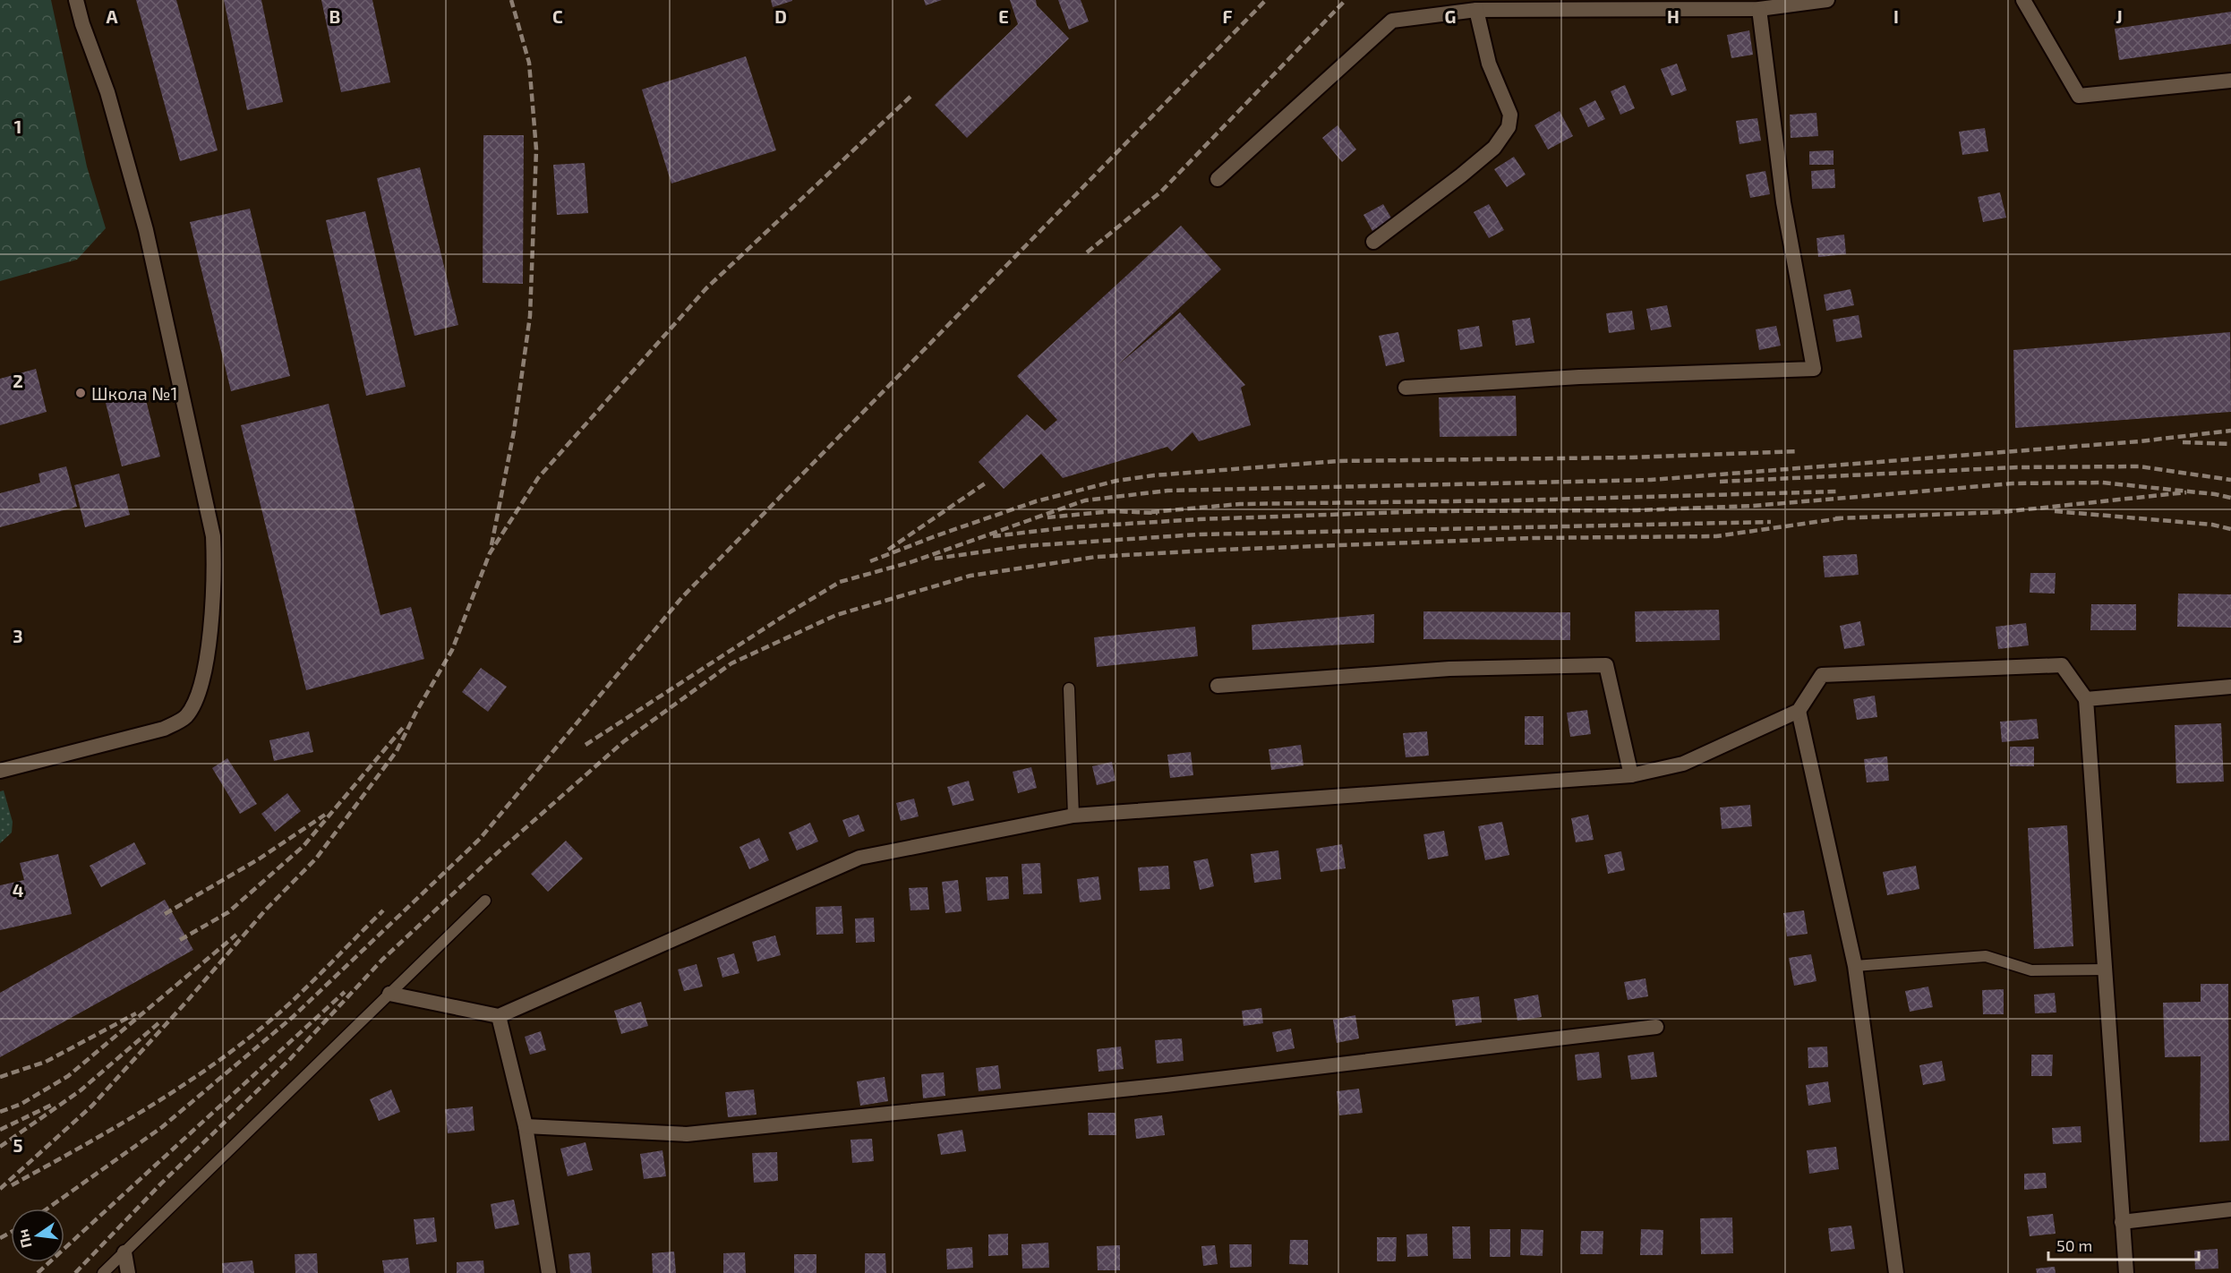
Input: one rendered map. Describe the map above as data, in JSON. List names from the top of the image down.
{
  "places": ["Школа №1"],
  "scale_bar": "50 m",
  "north": "left",
  "grid": {
    "columns": [
      "A",
      "B",
      "C",
      "D",
      "E",
      "F",
      "G",
      "H",
      "I",
      "J"
    ],
    "rows": [
      "1",
      "2",
      "3",
      "4",
      "5"
    ]
  }
}
